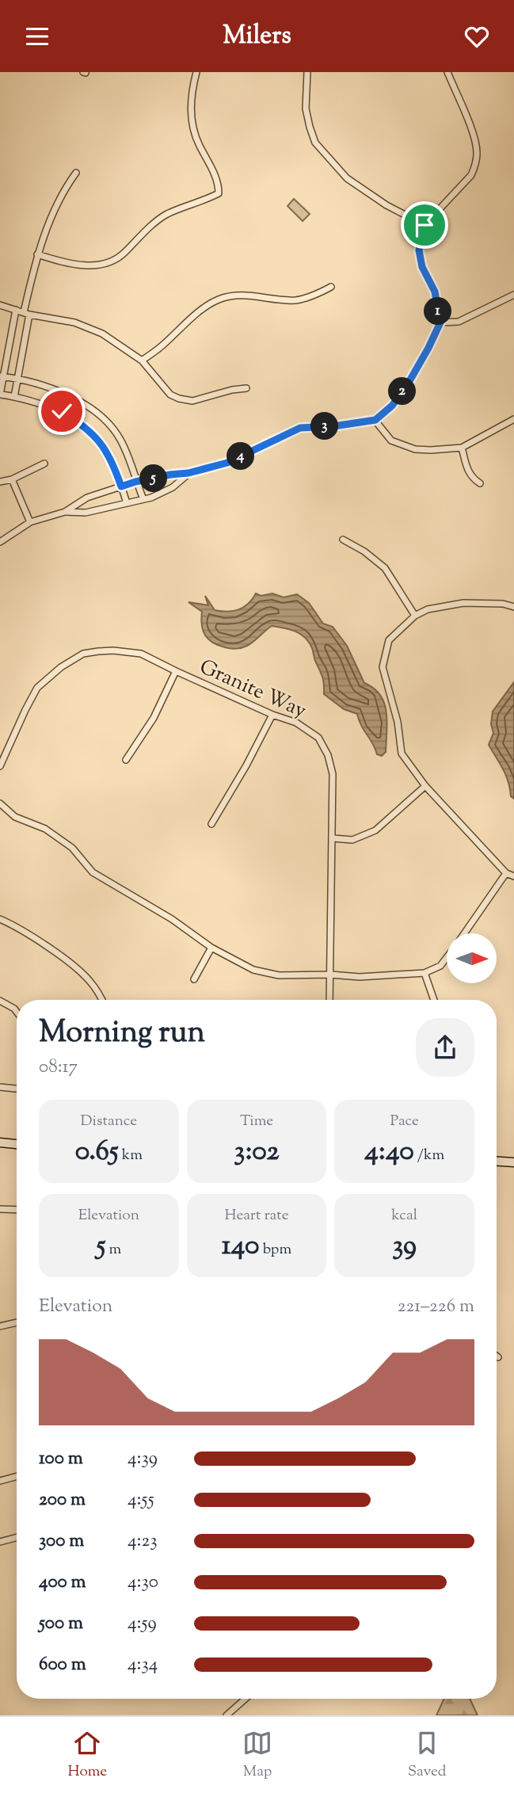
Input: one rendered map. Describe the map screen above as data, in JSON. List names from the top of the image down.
{
  "streets": {
    "street": ["Granite Way"]
  },
  "north": "right",
  "page": {
    "header": "Milers",
    "pins": [
      "1",
      "2",
      "3",
      "4",
      "5"
    ],
    "heading": ["Morning run", "08:17"],
    "stats": [
      ["Distance", "0.65 km"],
      ["Time", "3:02"],
      ["Pace", "4:40 /km"],
      ["Elevation", "5 m"],
      ["Heart rate", "140 bpm"],
      ["kcal", "39"]
    ],
    "chart": ["Elevation", "221–226 m"],
    "list": [
      {
        "name": "100 m",
        "note": "4:39"
      },
      {
        "name": "200 m",
        "note": "4:55"
      },
      {
        "name": "300 m",
        "note": "4:23"
      },
      {
        "name": "400 m",
        "note": "4:30"
      },
      {
        "name": "500 m",
        "note": "4:59"
      },
      {
        "name": "600 m",
        "note": "4:34"
      }
    ],
    "tabs": ["Home", "Map", "Saved"]
  }
}
